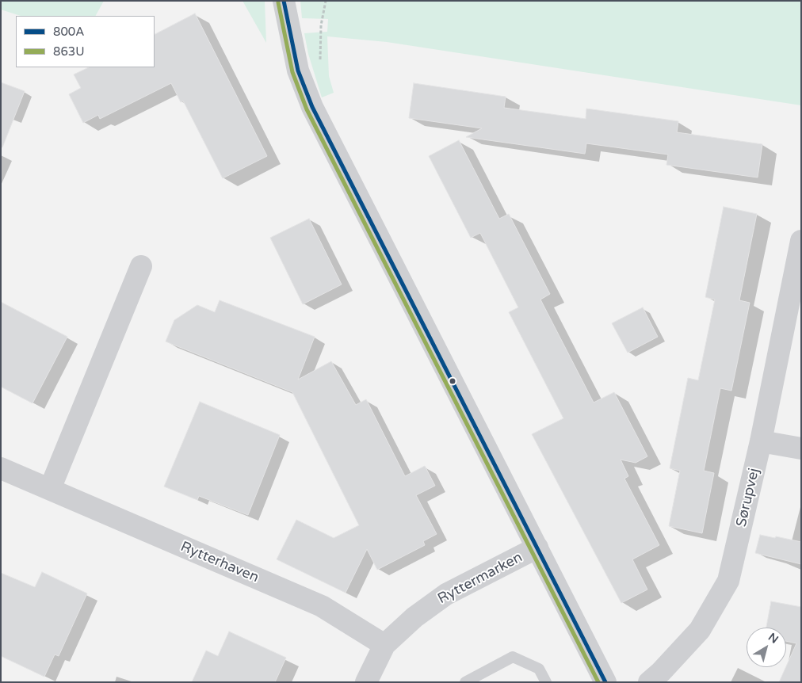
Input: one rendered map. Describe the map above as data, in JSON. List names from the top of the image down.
{
  "streets": {
    "street": ["Sørupvej", "Rytterhaven", "Ryttermarken"]
  },
  "crossings": [
    ["Rytterhaven", "Ryttermarken"]
  ],
  "lines": ["transit line 800A", "transit line 863U"],
  "legend": ["800A", "863U"],
  "north": "top right"
}
